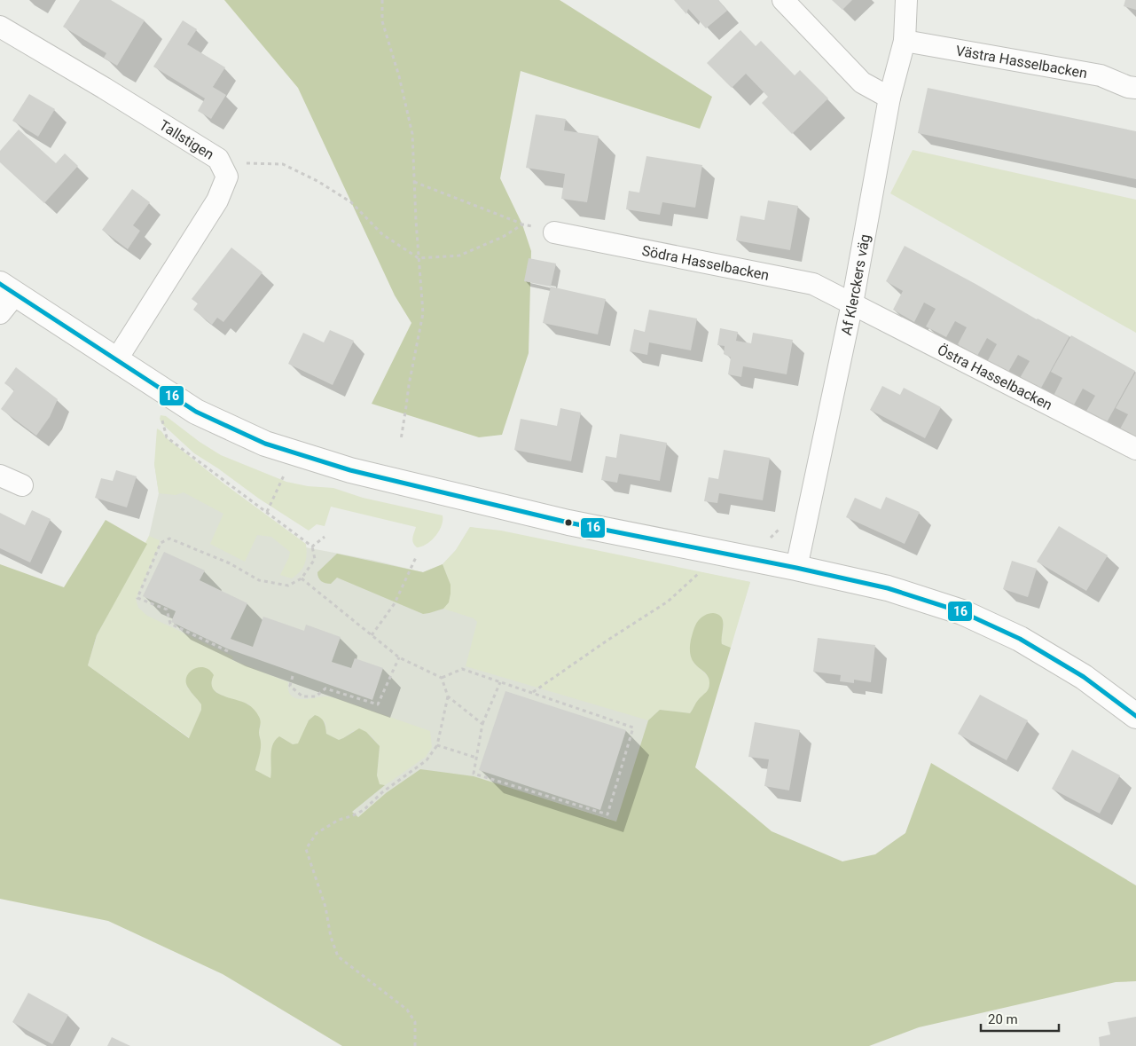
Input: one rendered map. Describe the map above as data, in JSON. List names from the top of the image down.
{
  "streets": {
    "street": [
      "Västra Hasselbacken",
      "Tallstigen",
      "Södra Hasselbacken",
      "Af Klerckers väg",
      "Östra Hasselbacken"
    ]
  },
  "crossings": [
    ["Västra Hasselbacken", "Af Klerckers väg"],
    ["Södra Hasselbacken", "Af Klerckers väg"],
    ["Södra Hasselbacken", "Östra Hasselbacken"],
    ["Af Klerckers väg", "Östra Hasselbacken"]
  ],
  "lines": ["transit line 16"],
  "scale_bar": "20 m"
}
